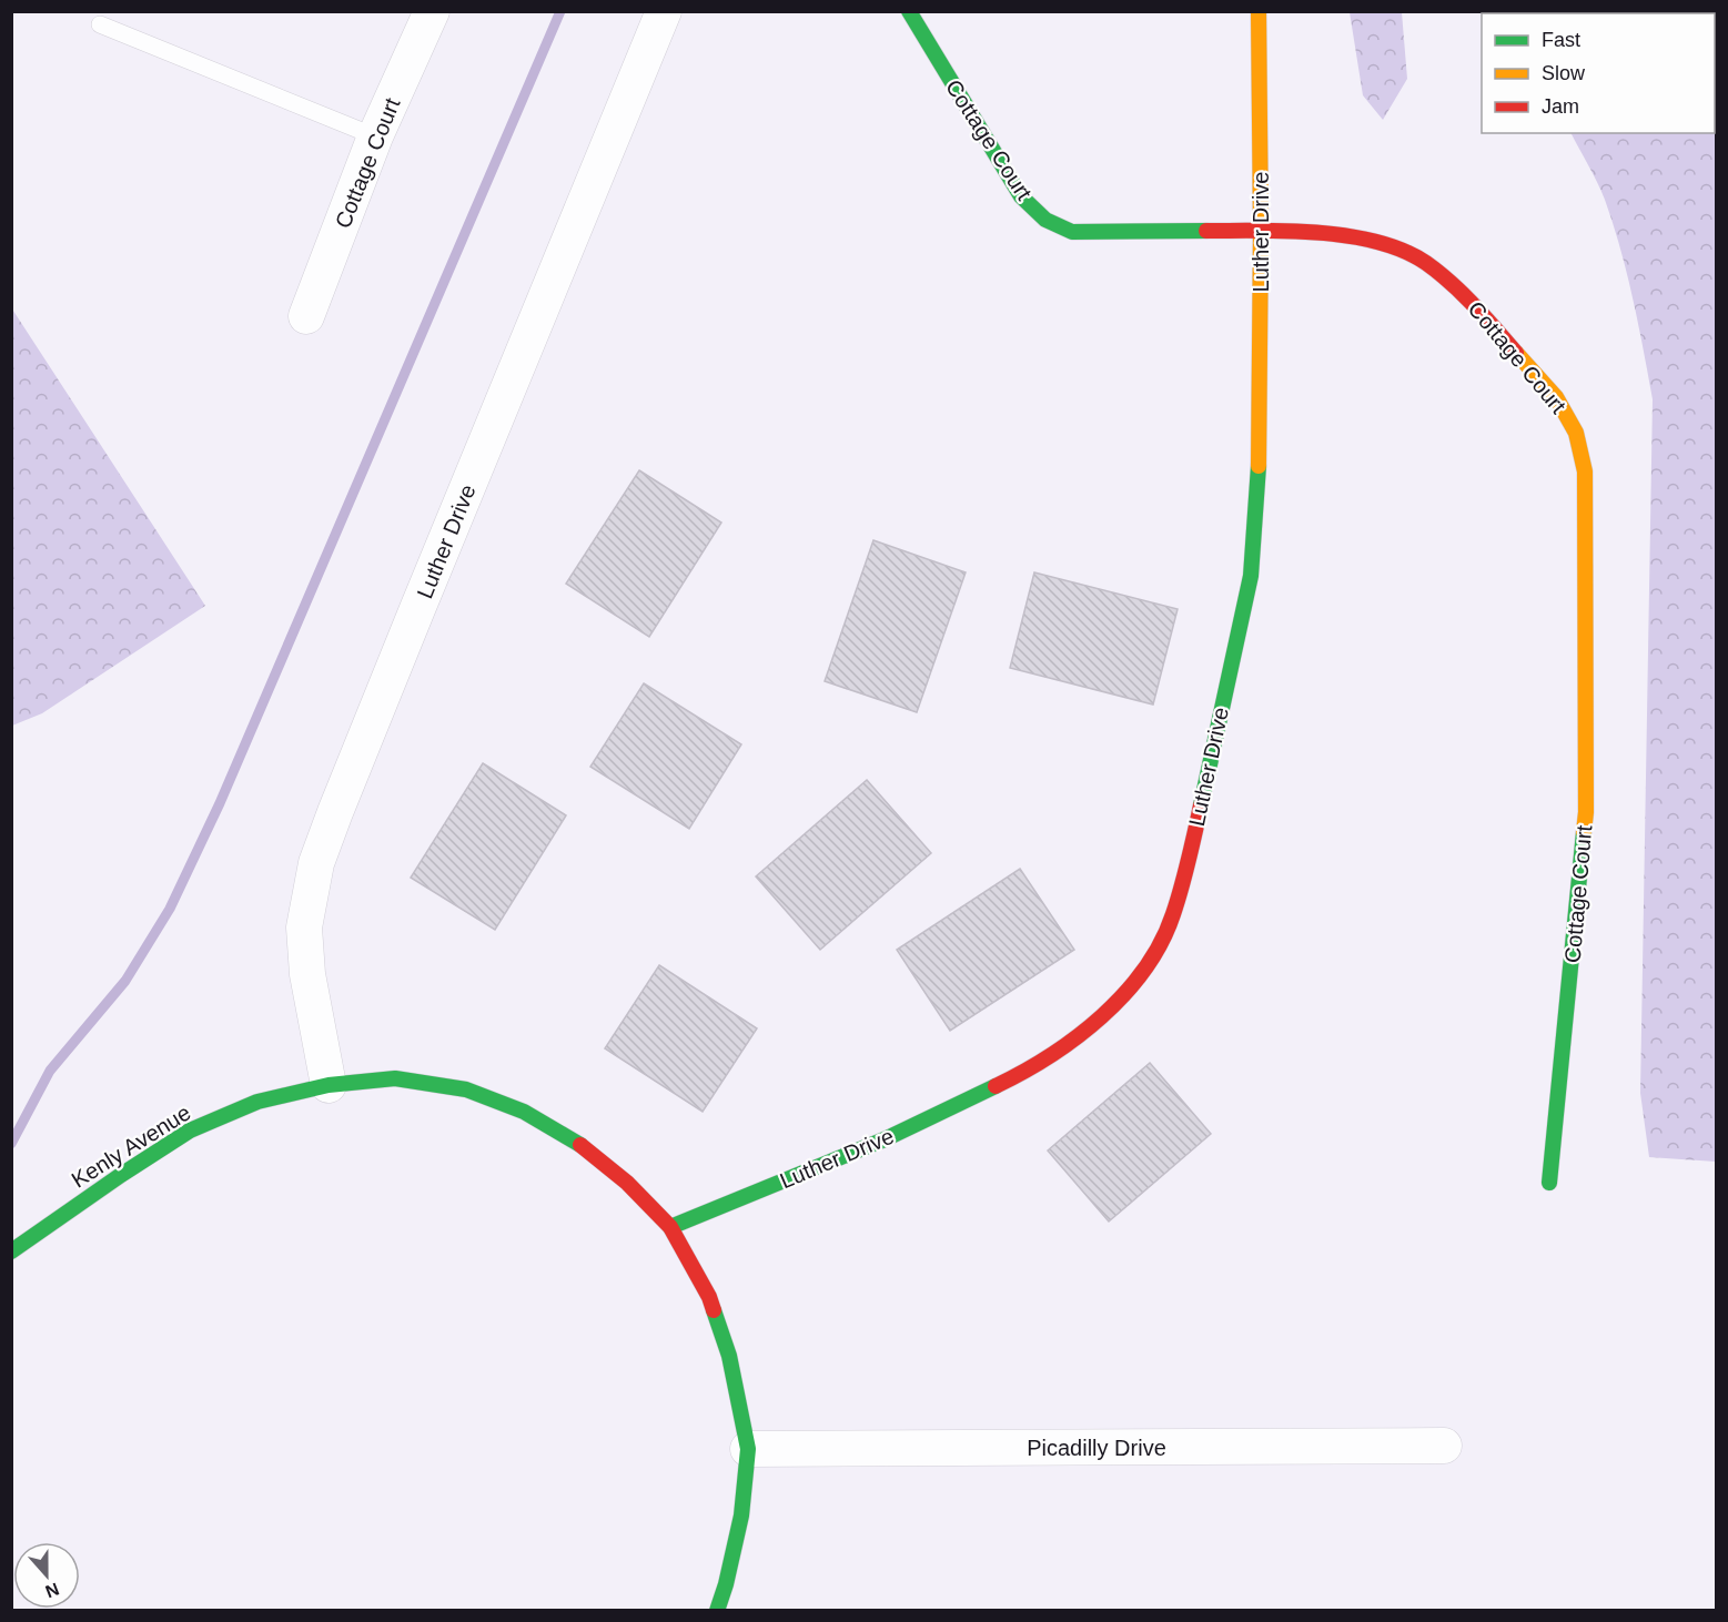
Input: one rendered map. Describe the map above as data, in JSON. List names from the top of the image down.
{
  "streets": {
    "street": [
      "Cottage Court",
      "Luther Drive",
      "Kenly Avenue",
      "Picadilly Drive"
    ]
  },
  "crossings": [
    ["Cottage Court", "Luther Drive"],
    ["Luther Drive", "Kenly Avenue"],
    ["Kenly Avenue", "Picadilly Drive"]
  ],
  "legend": ["Fast", "Slow", "Jam"],
  "north": "bottom"
}
